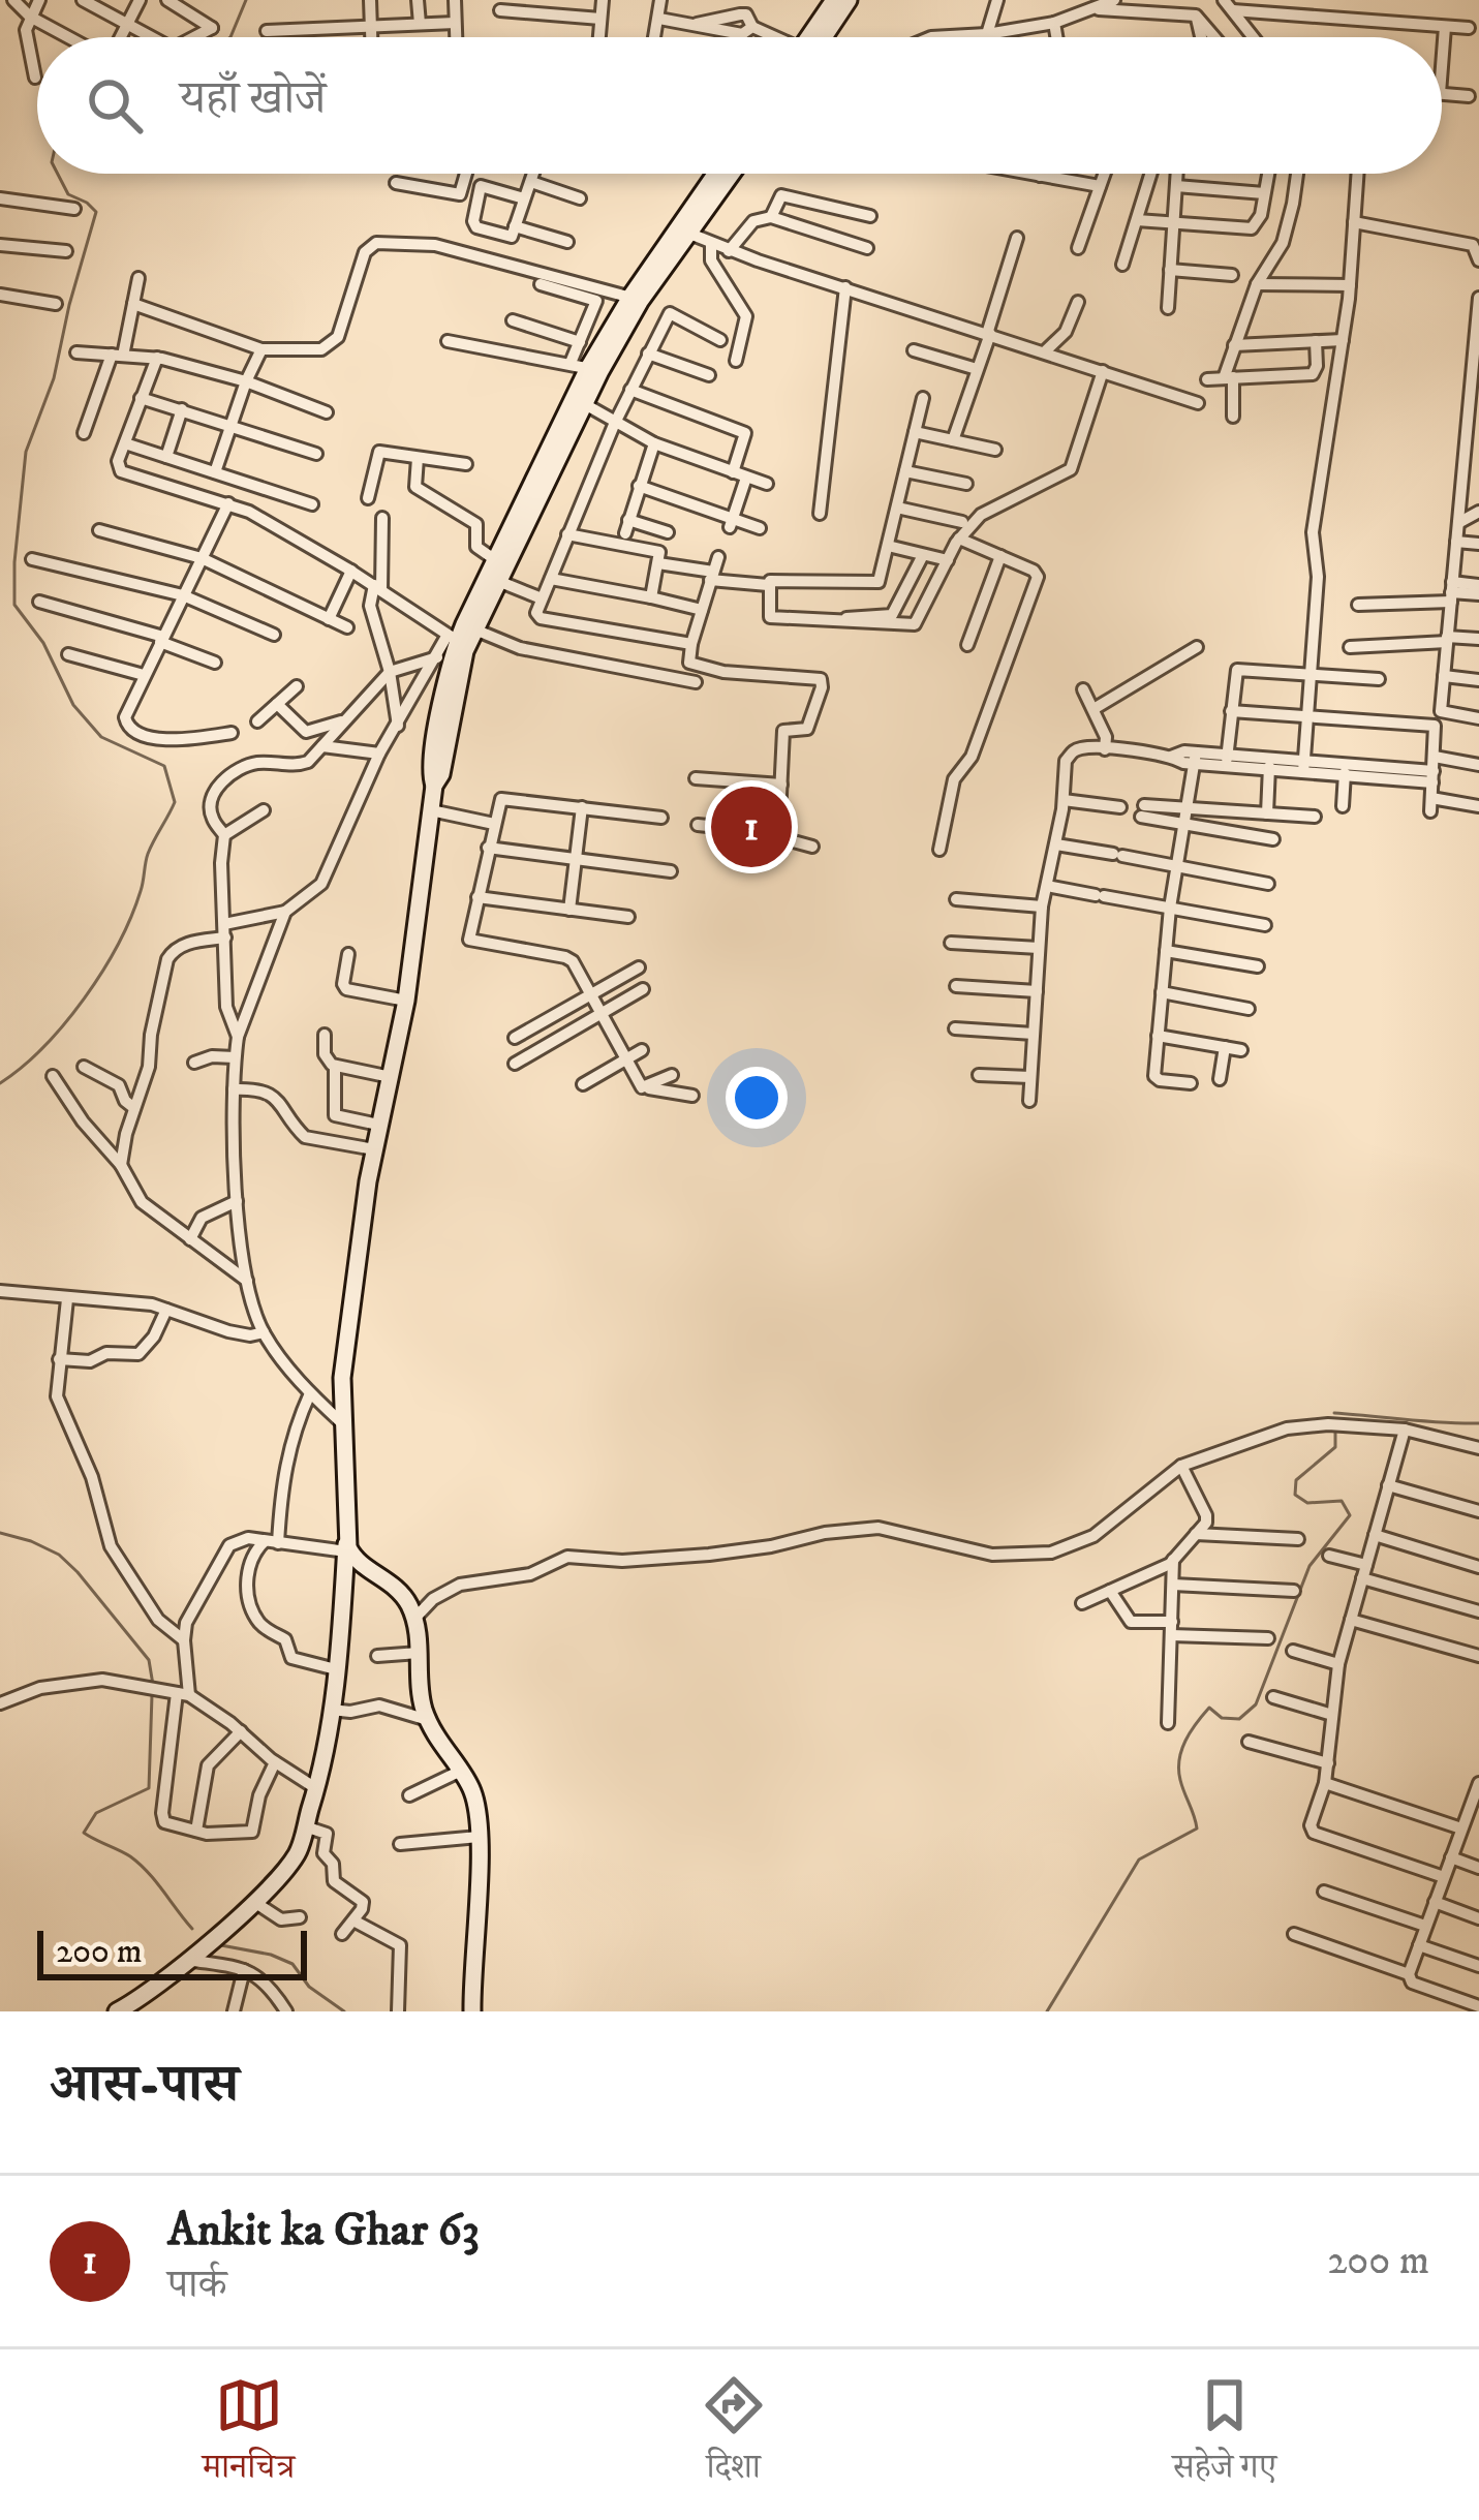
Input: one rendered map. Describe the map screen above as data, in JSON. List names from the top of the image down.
{
  "scale_bar": "200 m",
  "page": {
    "search": "यहाँ खोजें",
    "pins": "1",
    "scale": "200 m",
    "heading": "आस-पास",
    "list": [
      {
        "mark": "1",
        "name": "Ankit ka Ghar 63",
        "note": "पार्क",
        "value": "200 m"
      }
    ],
    "nav": ["मानचित्र", "दिशा", "सहेजे गए"]
  }
}
